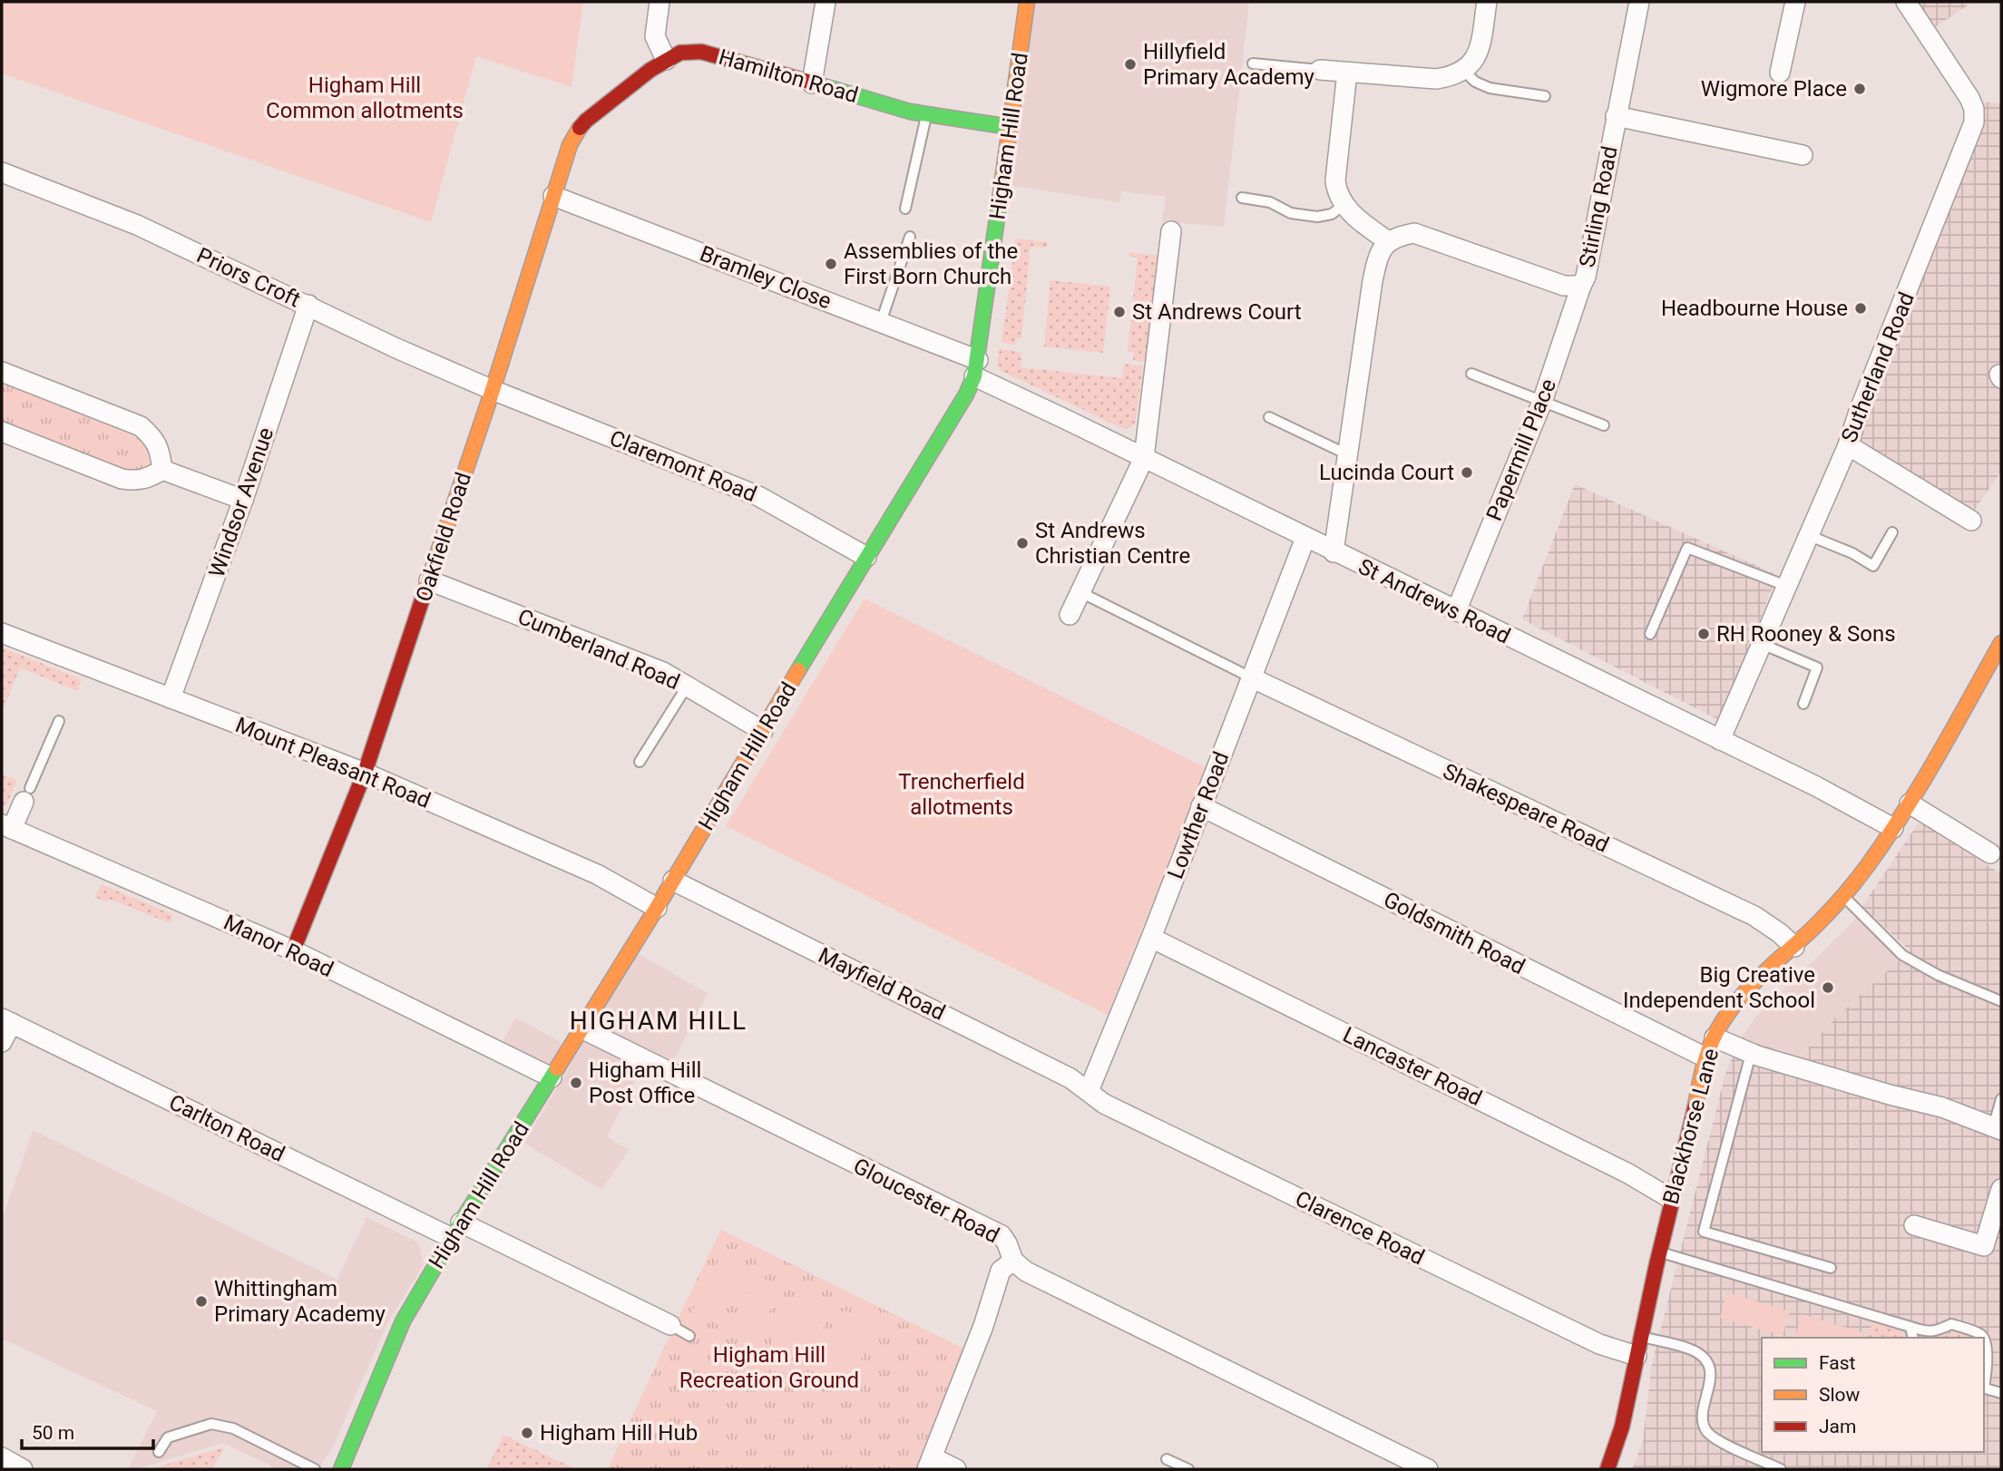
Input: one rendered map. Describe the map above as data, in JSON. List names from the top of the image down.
{
  "streets": {
    "street": [
      "Hamilton Road",
      "Higham Hill Road",
      "Stirling Road",
      "Priors Croft",
      "Bramley Close",
      "Sutherland Road",
      "Papermill Place",
      "Claremont Road",
      "Windsor Avenue",
      "Oakfield Road",
      "St Andrews Road",
      "Cumberland Road",
      "Mount Pleasant Road",
      "Shakespeare Road",
      "Lowther Road",
      "Goldsmith Road",
      "Manor Road",
      "Mayfield Road",
      "Lancaster Road",
      "Blackhorse Lane",
      "Carlton Road",
      "Gloucester Road",
      "Clarence Road"
    ]
  },
  "crossings": [
    ["Hamilton Road", "Higham Hill Road"],
    ["Hamilton Road", "Oakfield Road"],
    ["Higham Hill Road", "Bramley Close"],
    ["Higham Hill Road", "Claremont Road"],
    ["Higham Hill Road", "St Andrews Road"],
    ["Higham Hill Road", "Cumberland Road"],
    ["Higham Hill Road", "Mount Pleasant Road"],
    ["Higham Hill Road", "Manor Road"],
    ["Higham Hill Road", "Mayfield Road"],
    ["Higham Hill Road", "Carlton Road"],
    ["Higham Hill Road", "Gloucester Road"],
    ["Stirling Road", "Papermill Place"],
    ["Priors Croft", "Claremont Road"],
    ["Priors Croft", "Windsor Avenue"],
    ["Priors Croft", "Oakfield Road"],
    ["Bramley Close", "Oakfield Road"],
    ["Bramley Close", "St Andrews Road"],
    ["Sutherland Road", "St Andrews Road"],
    ["Papermill Place", "St Andrews Road"],
    ["Claremont Road", "Oakfield Road"],
    ["Windsor Avenue", "Mount Pleasant Road"],
    ["Oakfield Road", "Cumberland Road"],
    ["Oakfield Road", "Mount Pleasant Road"],
    ["Oakfield Road", "Manor Road"],
    ["St Andrews Road", "Lowther Road"],
    ["St Andrews Road", "Blackhorse Lane"],
    ["Shakespeare Road", "Lowther Road"],
    ["Shakespeare Road", "Blackhorse Lane"],
    ["Lowther Road", "Goldsmith Road"],
    ["Lowther Road", "Mayfield Road"],
    ["Lowther Road", "Lancaster Road"],
    ["Lowther Road", "Clarence Road"],
    ["Goldsmith Road", "Blackhorse Lane"],
    ["Mayfield Road", "Clarence Road"],
    ["Lancaster Road", "Blackhorse Lane"],
    ["Blackhorse Lane", "Clarence Road"]
  ],
  "districts": ["HIGHAM HILL"],
  "parks": ["Higham Hill Common allotments", "Trencherfield allotments", "Higham Hill Recreation Ground"],
  "places": [
    "Hillyfield Primary Academy",
    "Wigmore Place",
    "Assemblies of the First Born Church",
    "Headbourne House",
    "St Andrews Court",
    "Lucinda Court",
    "St Andrews Christian Centre",
    "RH Rooney & Sons",
    "Big Creative Independent School",
    "Higham Hill Post Office",
    "Whittingham Primary Academy",
    "Higham Hill Hub"
  ],
  "legend": ["Fast", "Slow", "Jam"],
  "scale_bar": "50 m"
}
